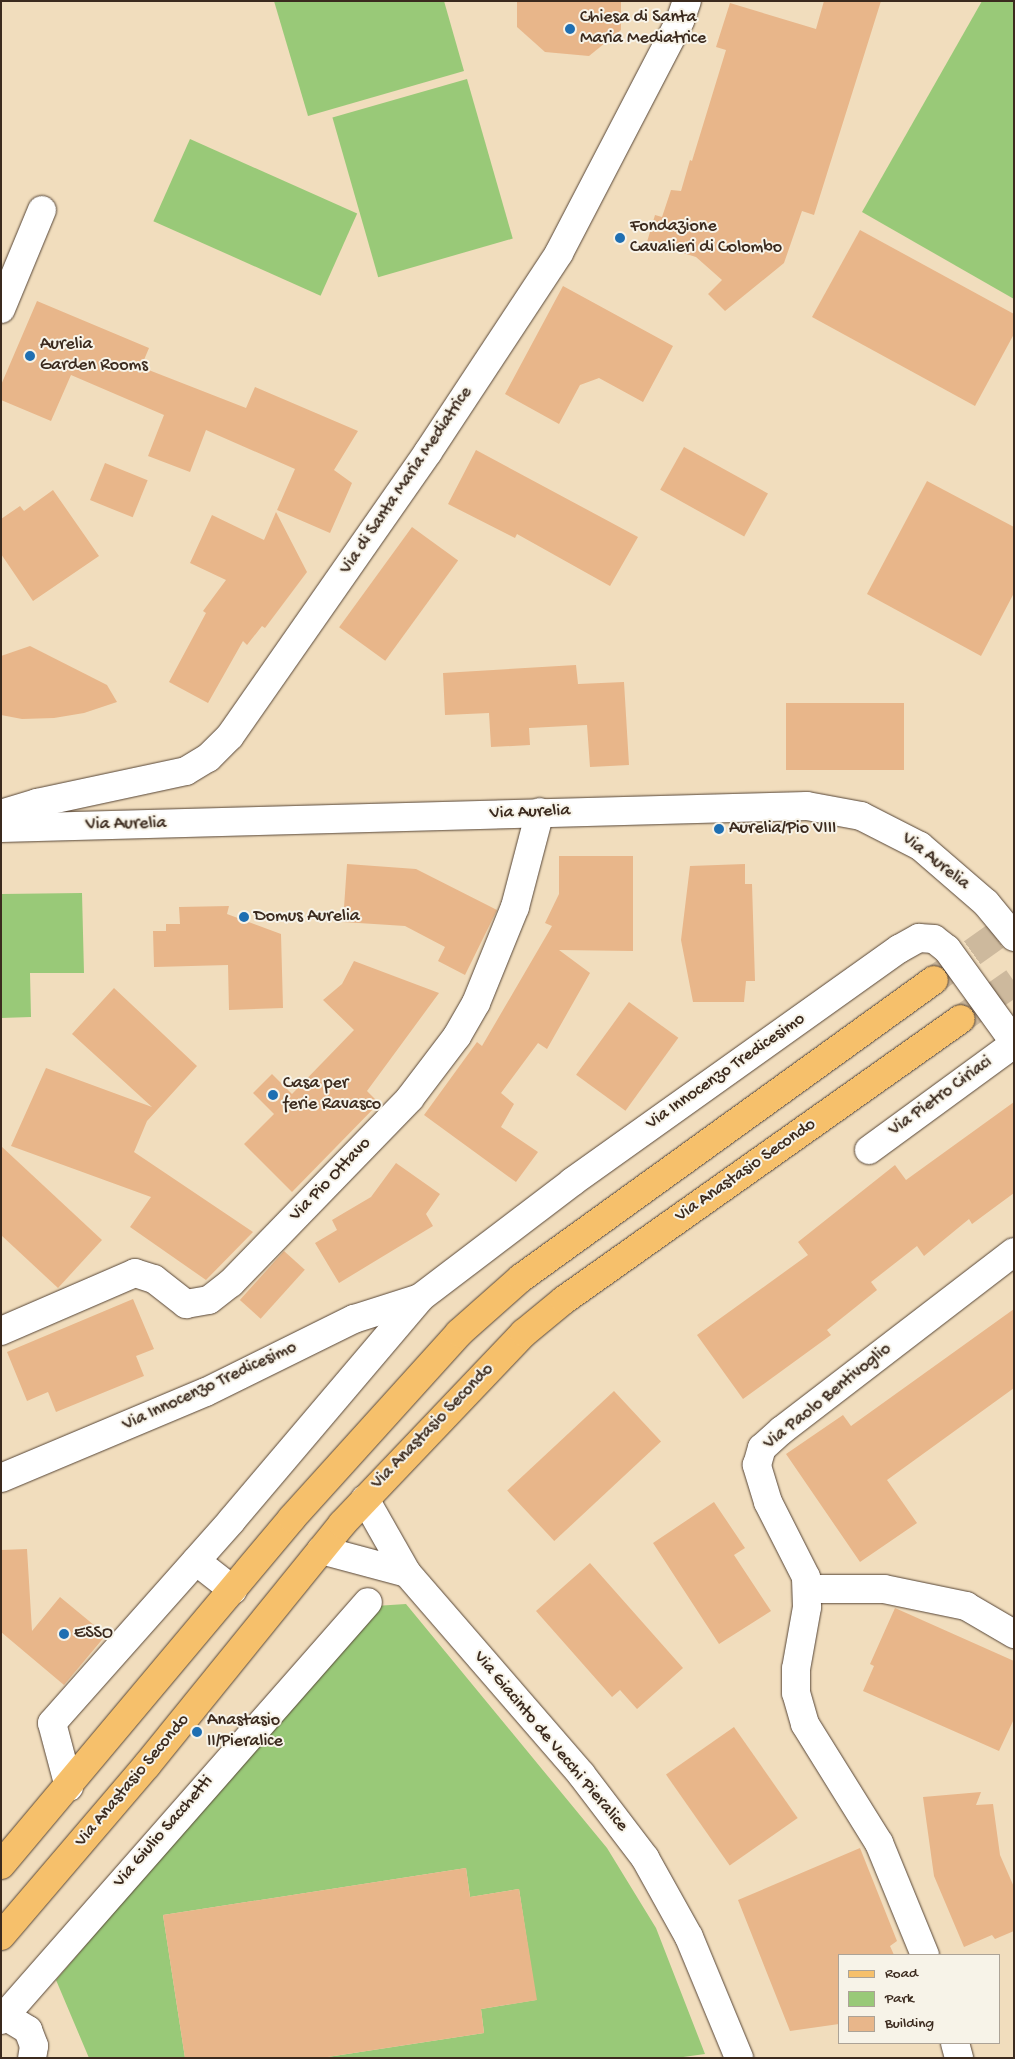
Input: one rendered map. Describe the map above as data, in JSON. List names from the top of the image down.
{
  "streets": {
    "main road": ["Via Anastasio Secondo"],
    "street": [
      "Via di Santa Maria Mediatrice",
      "Via Aurelia",
      "Via Innocenzo Tredicesimo",
      "Via Pietro Ciriaci",
      "Via Pio Ottavo",
      "Via Paolo Bentivoglio",
      "Via Giacinto de Vecchi Pieralice",
      "Via Giulio Sacchetti"
    ]
  },
  "crossings": [
    ["Via Aurelia", "Via Pio Ottavo"],
    ["Via Innocenzo Tredicesimo", "Via Pietro Ciriaci"],
    ["Via Anastasio Secondo", "Via Giacinto de Vecchi Pieralice"]
  ],
  "places": [
    "Chiesa di Santa Maria Mediatrice",
    "Fondazione Cavalieri di Colombo",
    "Aurelia Garden Rooms",
    "Aurelia/Pio VIII",
    "Domus Aurelia",
    "Casa per ferie Ravasco",
    "ESSO",
    "Anastasio II/Pieralice"
  ],
  "legend": ["Road", "Park", "Building"]
}
